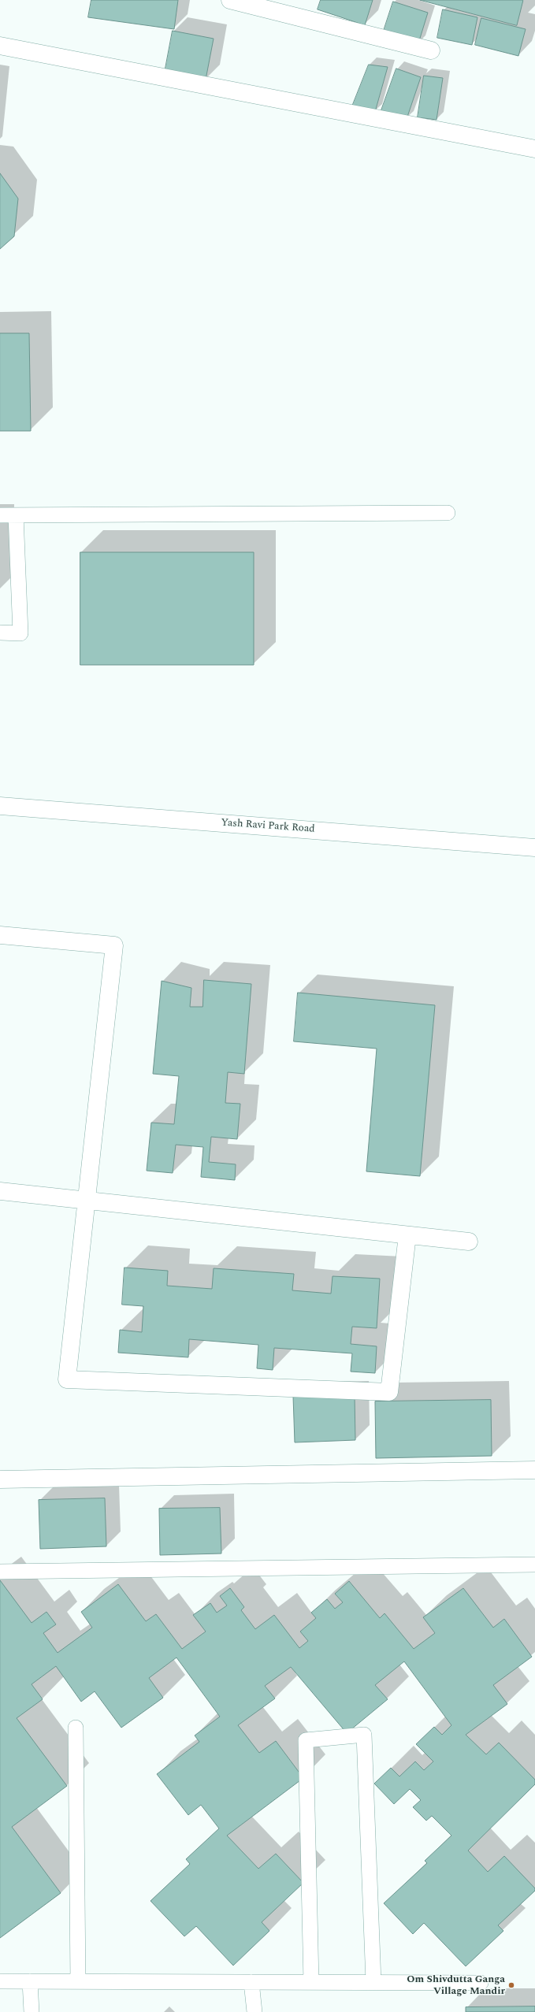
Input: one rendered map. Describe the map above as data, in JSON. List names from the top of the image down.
{
  "streets": {
    "street": ["Yash Ravi Park Road"]
  },
  "places": ["Om Shivdutta Ganga Village Mandir"]
}
